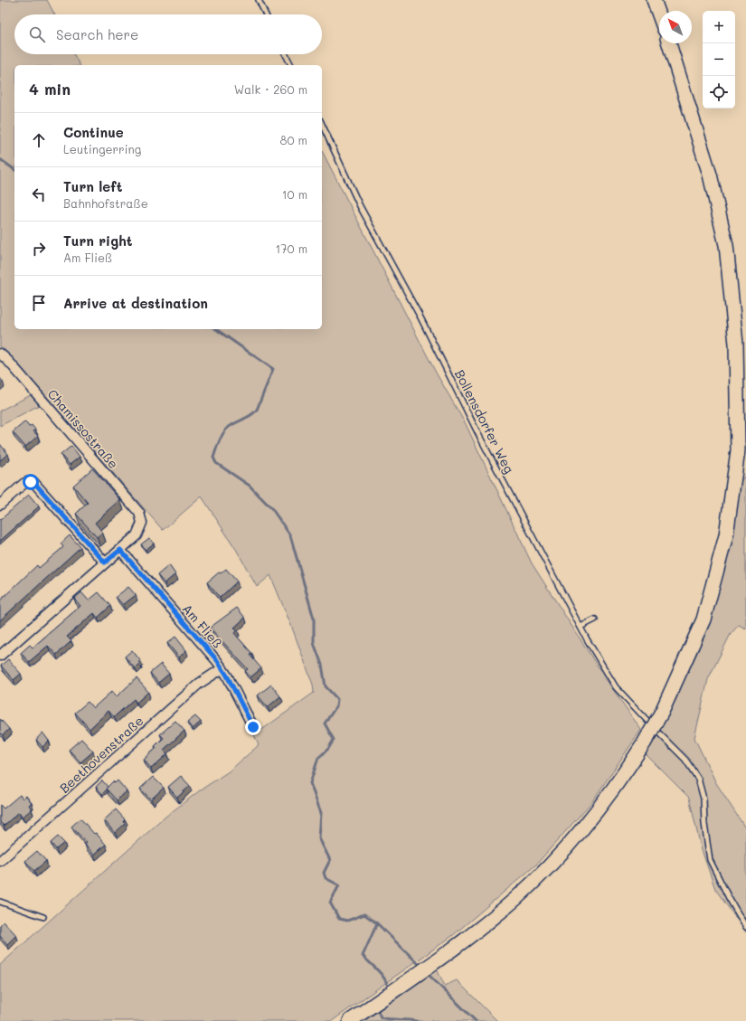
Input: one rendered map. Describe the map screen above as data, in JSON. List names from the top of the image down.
{
  "streets": {
    "street": ["Chamissostraße", "Am Fließ", "Beethovenstraße"],
    "lane": ["Bollensdorfer Weg"]
  },
  "crossings": [
    ["Chamissostraße", "Am Fließ"],
    ["Am Fließ", "Beethovenstraße"]
  ],
  "north": "top left",
  "page": {
    "map_buttons": ["+", "−"],
    "search": "Search here",
    "heading": ["4 min", "Walk · 260 m"],
    "list": [
      ["Continue", "Leutingerring", "80 m"],
      ["Turn left", "Bahnhofstraße", "10 m"],
      ["Turn right", "Am Fließ", "170 m"],
      "Arrive at destination"
    ]
  }
}
